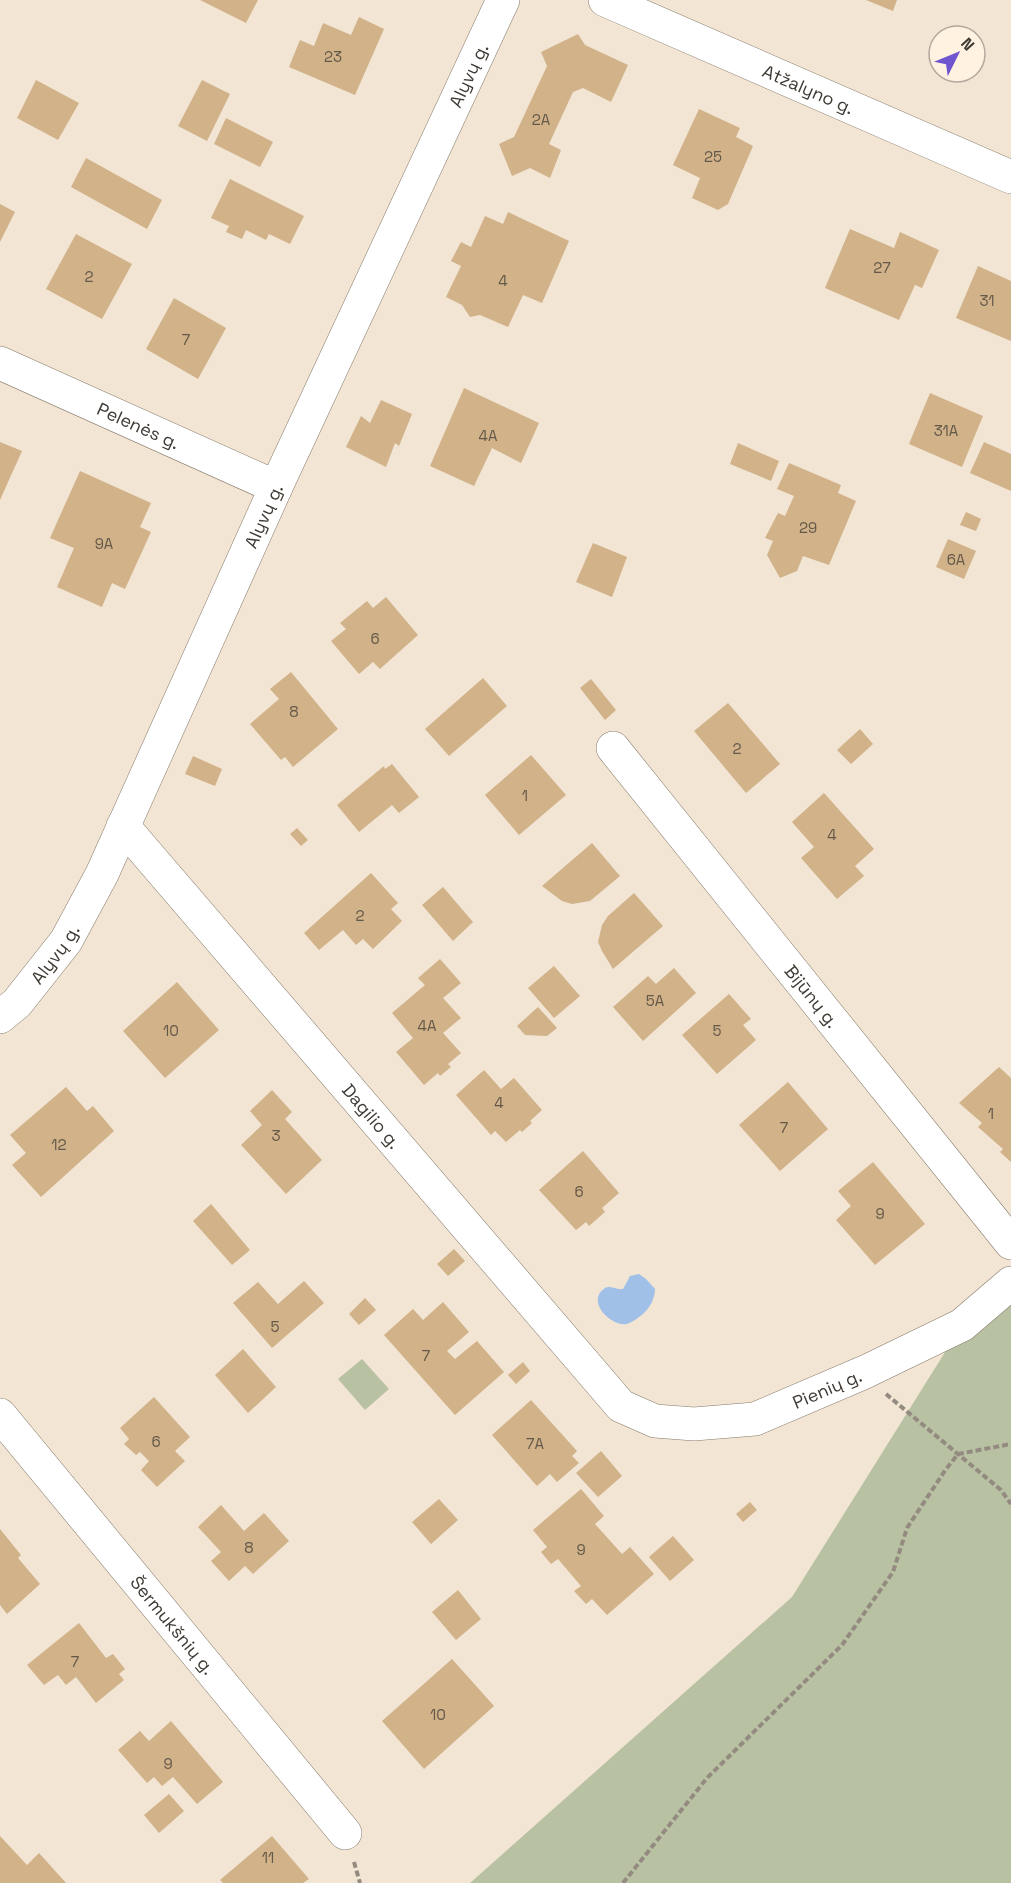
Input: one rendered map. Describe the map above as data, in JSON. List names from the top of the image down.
{
  "streets": {
    "street": [
      "Alyvų g.",
      "Atžalyno g.",
      "Pelenės g.",
      "Bijūnų g.",
      "Dagilio g.",
      "Pienių g.",
      "Šermukšnių g."
    ]
  },
  "crossings": [
    ["Alyvų g.", "Pelenės g."],
    ["Alyvų g.", "Dagilio g."],
    ["Dagilio g.", "Pienių g."]
  ],
  "house_numbers": [
    "23",
    "2A",
    "25",
    "27",
    "2",
    "4",
    "31",
    "7",
    "31A",
    "4A",
    "29",
    "9A",
    "6A",
    "6",
    "8",
    "2",
    "1",
    "4",
    "2",
    "5A",
    "4A",
    "10",
    "5",
    "4",
    "1",
    "7",
    "3",
    "12",
    "6",
    "9",
    "5",
    "7",
    "6",
    "7A",
    "8",
    "9",
    "7",
    "10",
    "9",
    "11"
  ],
  "north": "top right"
}
